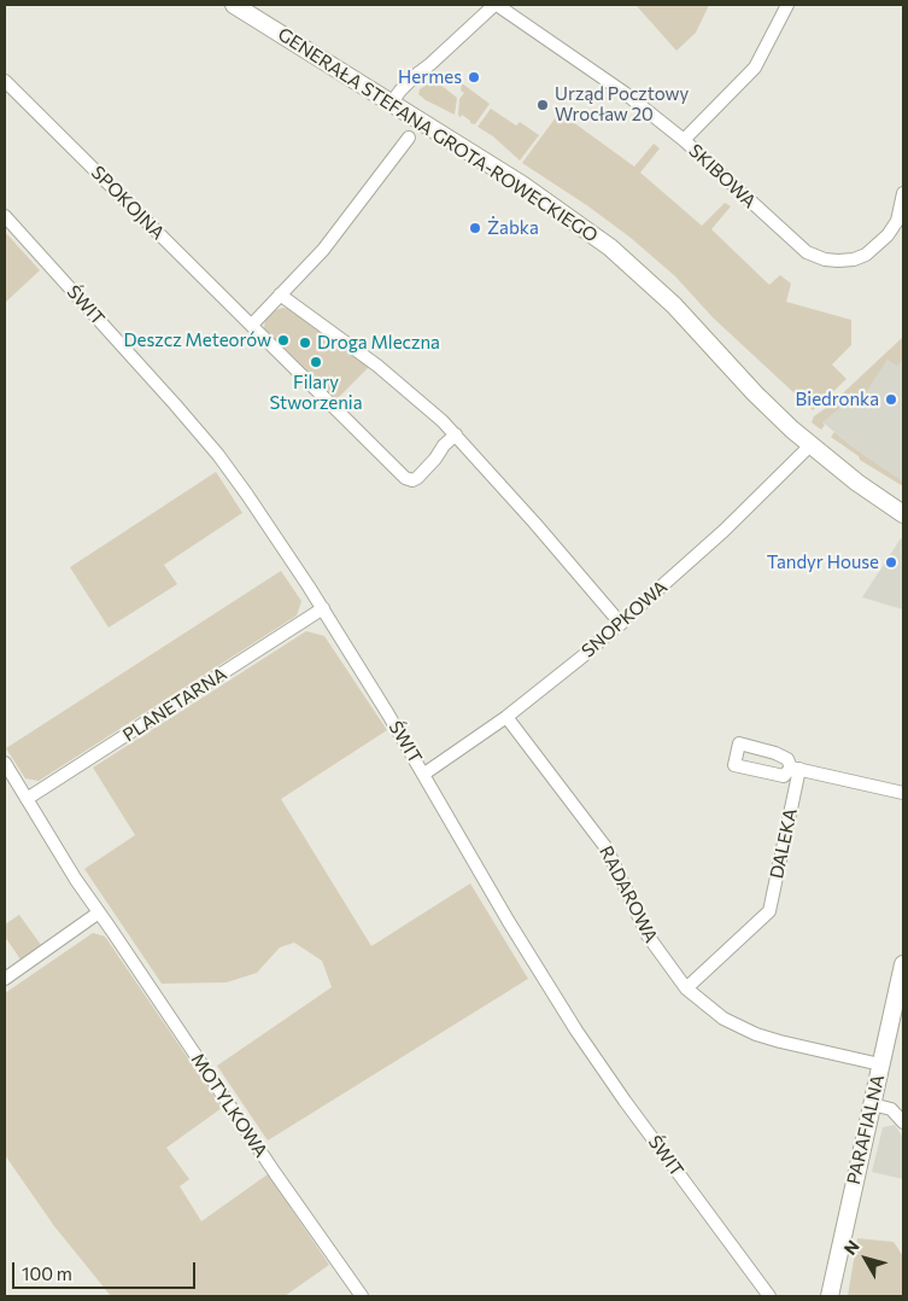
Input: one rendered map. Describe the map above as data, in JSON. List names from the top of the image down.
{
  "streets": {
    "street": [
      "GENERAŁA STEFANA GROTA-ROWECKIEGO",
      "SKIBOWA",
      "SPOKOJNA",
      "ŚWIT",
      "SNOPKOWA",
      "PLANETARNA",
      "DALEKA",
      "RADAROWA",
      "MOTYLKOWA",
      "PARAFIALNA"
    ]
  },
  "crossings": [
    ["GENERAŁA STEFANA GROTA-ROWECKIEGO", "SNOPKOWA"],
    ["ŚWIT", "SNOPKOWA"],
    ["ŚWIT", "PLANETARNA"],
    ["SNOPKOWA", "RADAROWA"],
    ["PLANETARNA", "MOTYLKOWA"],
    ["DALEKA", "RADAROWA"],
    ["RADAROWA", "PARAFIALNA"]
  ],
  "places": [
    "Hermes",
    "Urząd Pocztowy Wrocław 20",
    "Żabka",
    "Deszcz Meteorów",
    "Droga Mleczna",
    "Filary Stworzenia",
    "Biedronka",
    "Tandyr House"
  ],
  "scale_bar": "100 m",
  "north": "top left"
}
